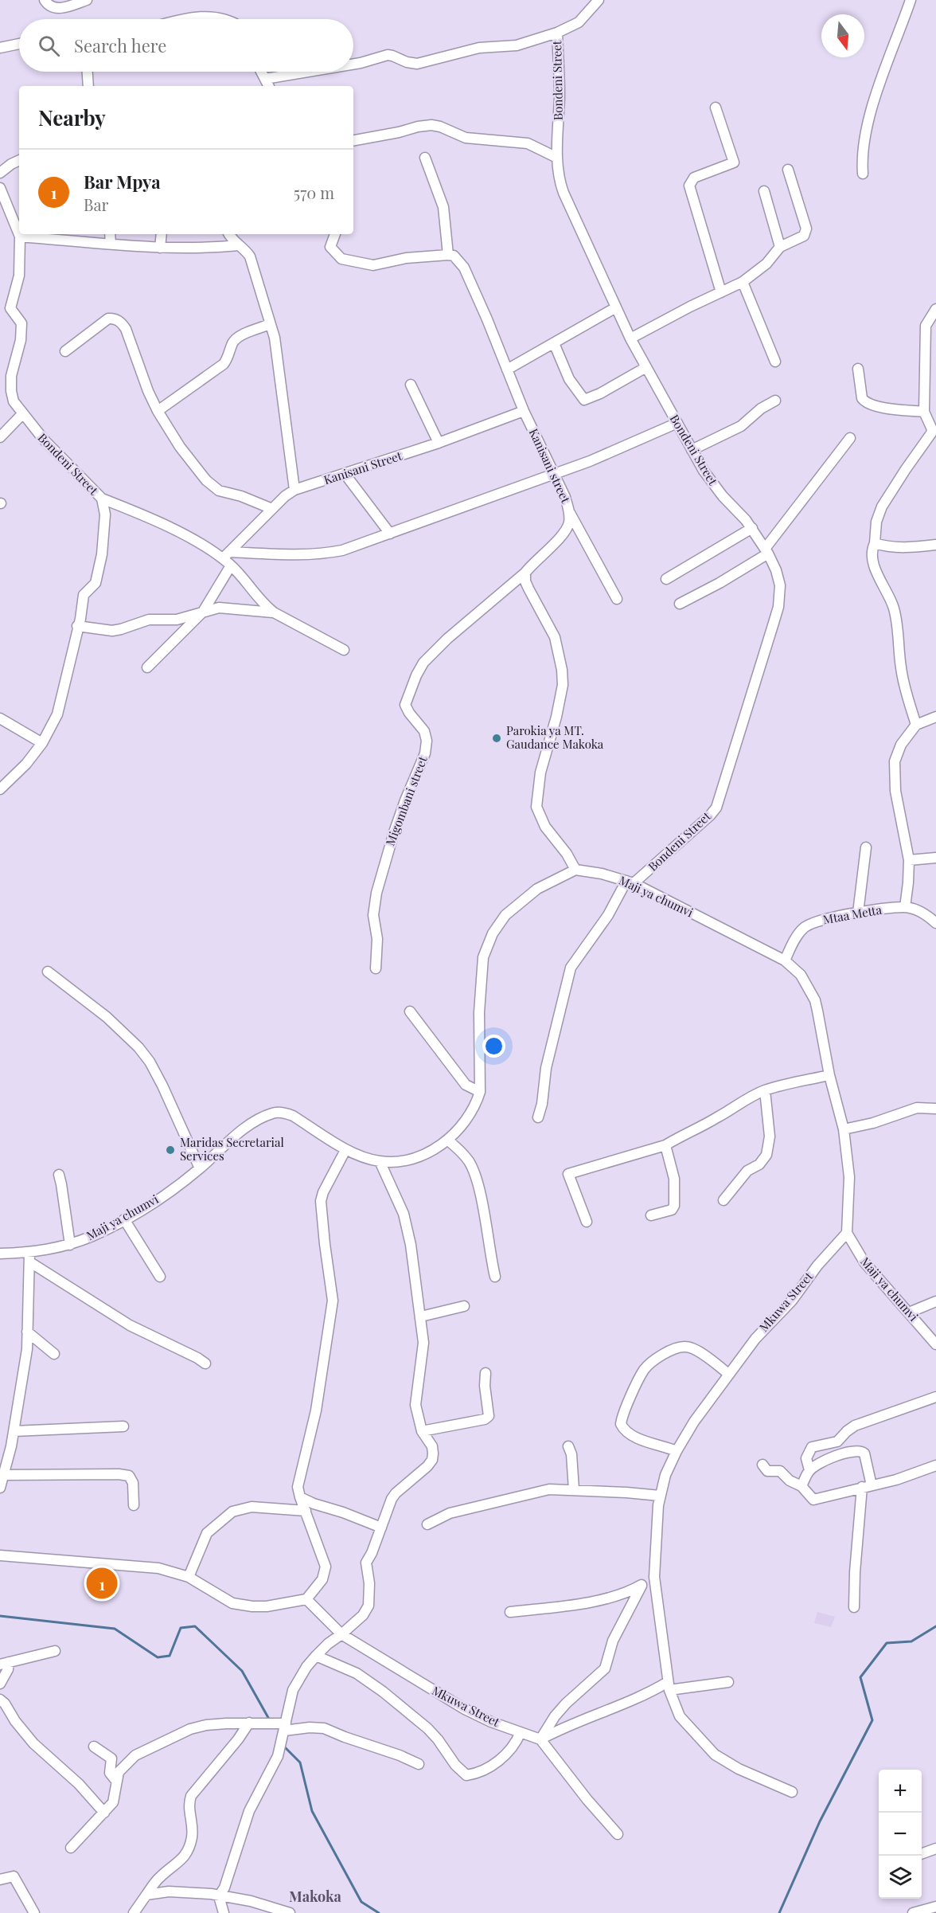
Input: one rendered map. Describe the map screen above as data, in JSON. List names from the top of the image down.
{
  "streets": {
    "street": [
      "Bondeni Street",
      "Kanisani street",
      "Kanisani Street",
      "Migombani street",
      "Maji ya chumvi",
      "Mtaa Metta",
      "Mkuwa Street"
    ]
  },
  "crossings": [
    ["Bondeni Street", "Maji ya chumvi"],
    ["Kanisani street", "Kanisani Street"],
    ["Kanisani street", "Migombani street"],
    ["Maji ya chumvi", "Mtaa Metta"],
    ["Maji ya chumvi", "Mkuwa Street"]
  ],
  "districts": ["Makoka"],
  "places": ["Parokia ya MT. Gaudance Makoka", "Maridas Secretarial Services"],
  "north": "bottom",
  "page": {
    "search": "Search here",
    "heading": "Nearby",
    "list": [
      {
        "mark": "1",
        "name": "Bar Mpya",
        "note": "Bar",
        "value": "570 m"
      }
    ],
    "pins": "1",
    "map_buttons": ["+", "−"]
  }
}
